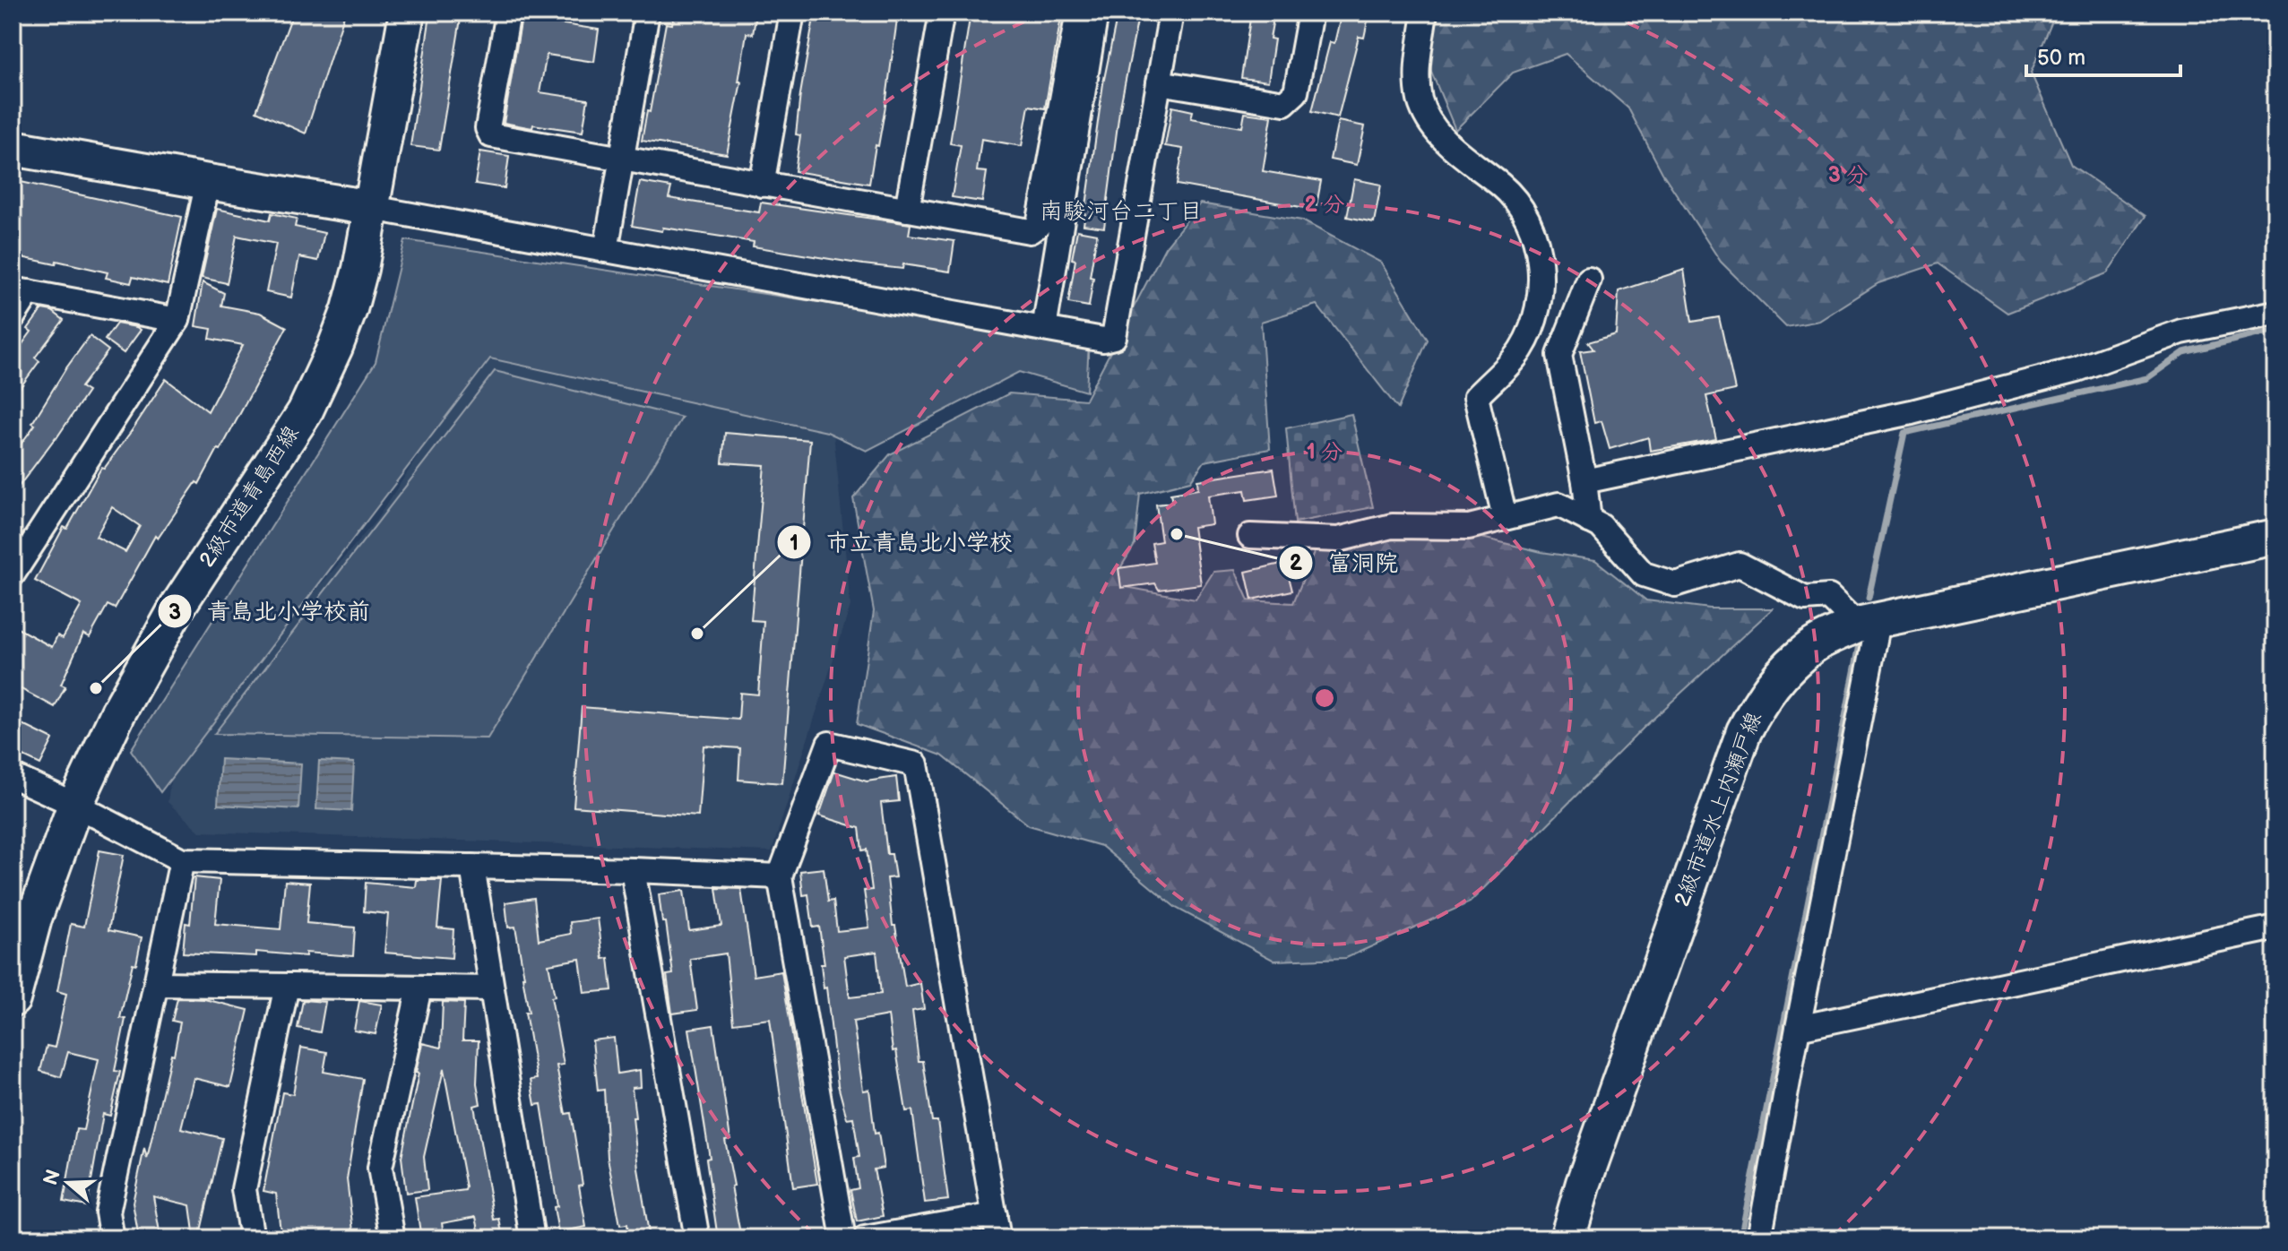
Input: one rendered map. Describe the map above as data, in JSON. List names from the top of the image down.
{
  "streets": {
    "street": ["2級市道青島西線", "2級市道水上内瀬戸線"]
  },
  "districts": ["南駿河台二丁目"],
  "places": ["富洞院", "市立青島北小学校", "青島北小学校前"],
  "scale_bar": "50 m",
  "north": "left",
  "rings": ["3 分", "2 分", "1 分"]
}
